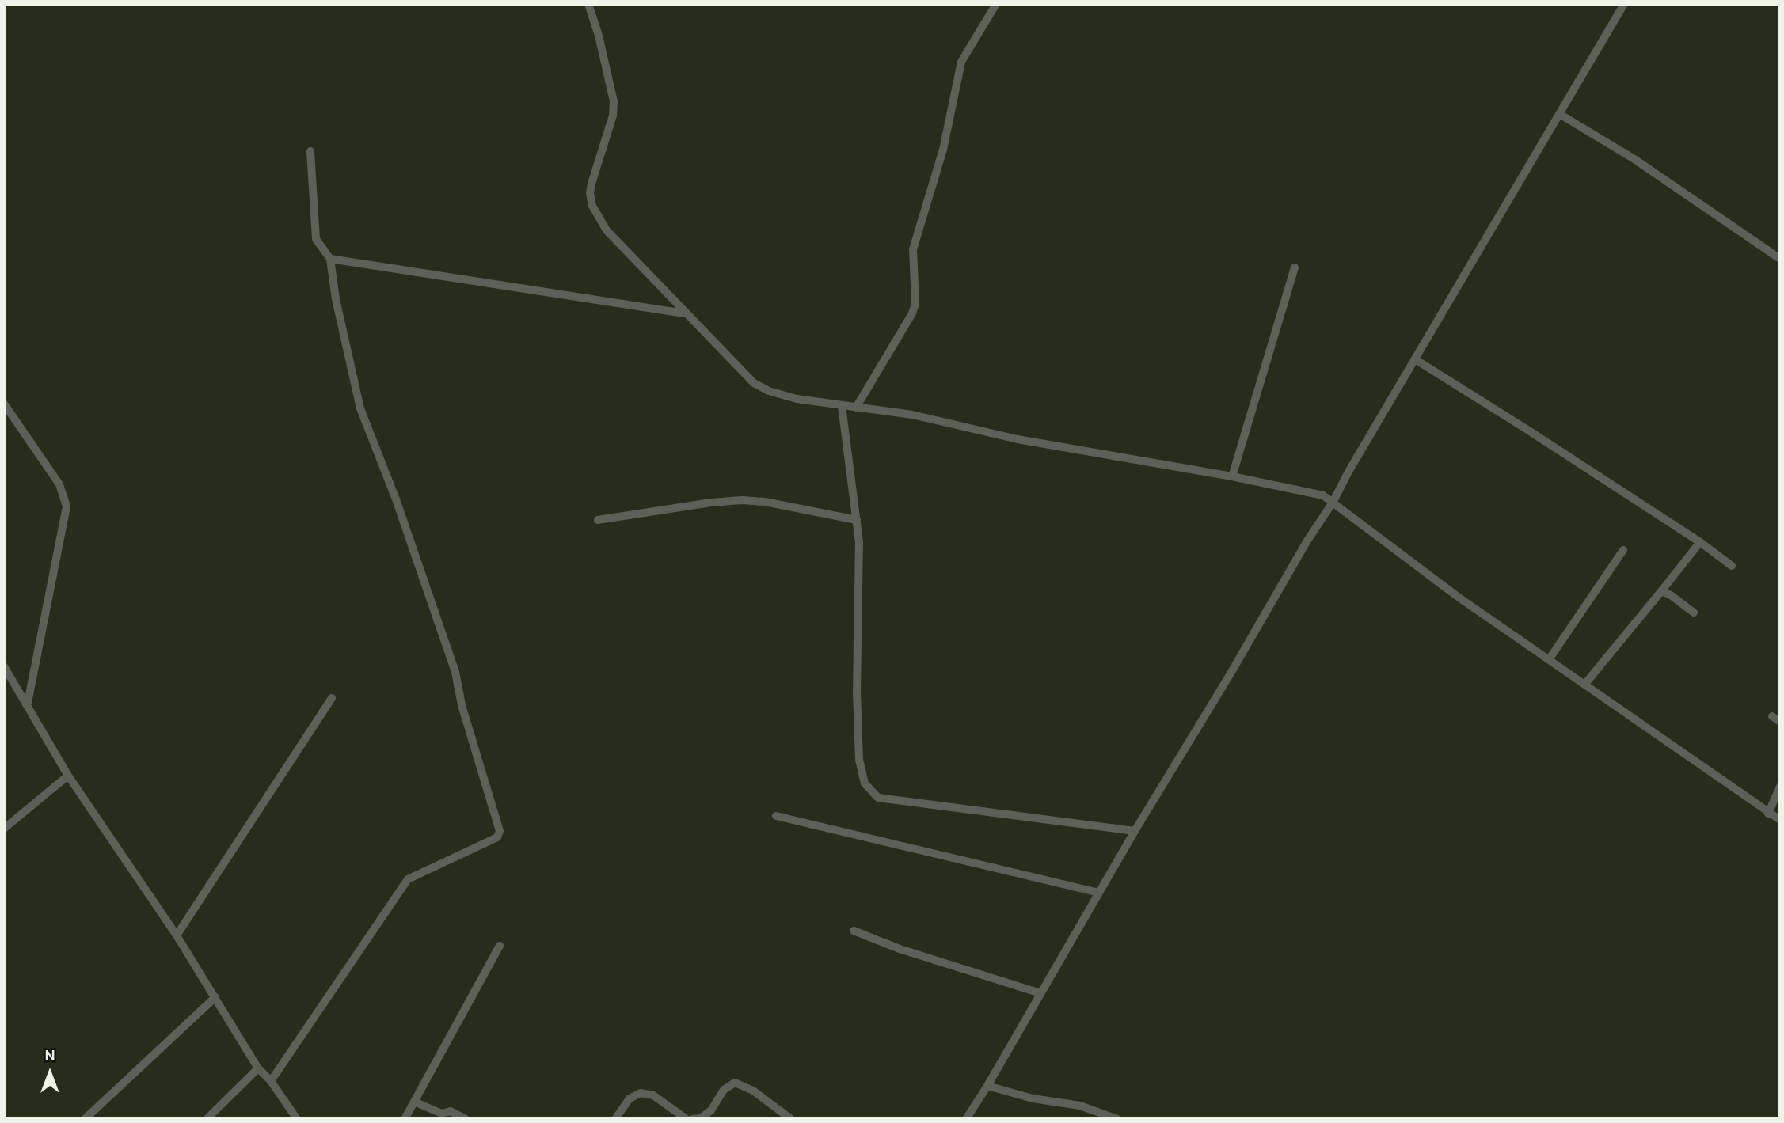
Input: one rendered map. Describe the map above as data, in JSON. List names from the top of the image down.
{
  "north": "top"
}
